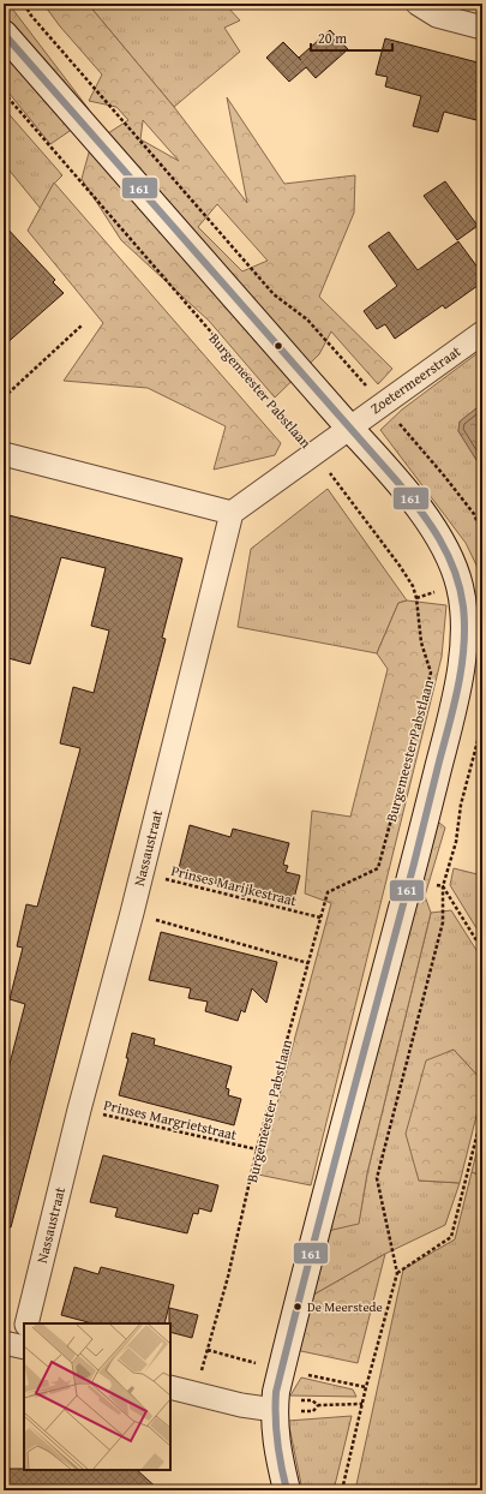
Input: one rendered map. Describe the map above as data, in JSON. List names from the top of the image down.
{
  "streets": {
    "street": ["Zoetermeerstraat", "Nassaustraat"],
    "path": ["Burgemeester Pabstlaan", "Prinses Marijkestraat", "Prinses Margrietstraat"]
  },
  "crossings": [
    ["Burgemeester Pabstlaan", "Prinses Marijkestraat"],
    ["Burgemeester Pabstlaan", "Prinses Margrietstraat"],
    ["Nassaustraat", "Prinses Marijkestraat"],
    ["Nassaustraat", "Prinses Margrietstraat"]
  ],
  "places": ["De Meerstede"],
  "lines": ["transit line 161"],
  "scale_bar": "20 m"
}
